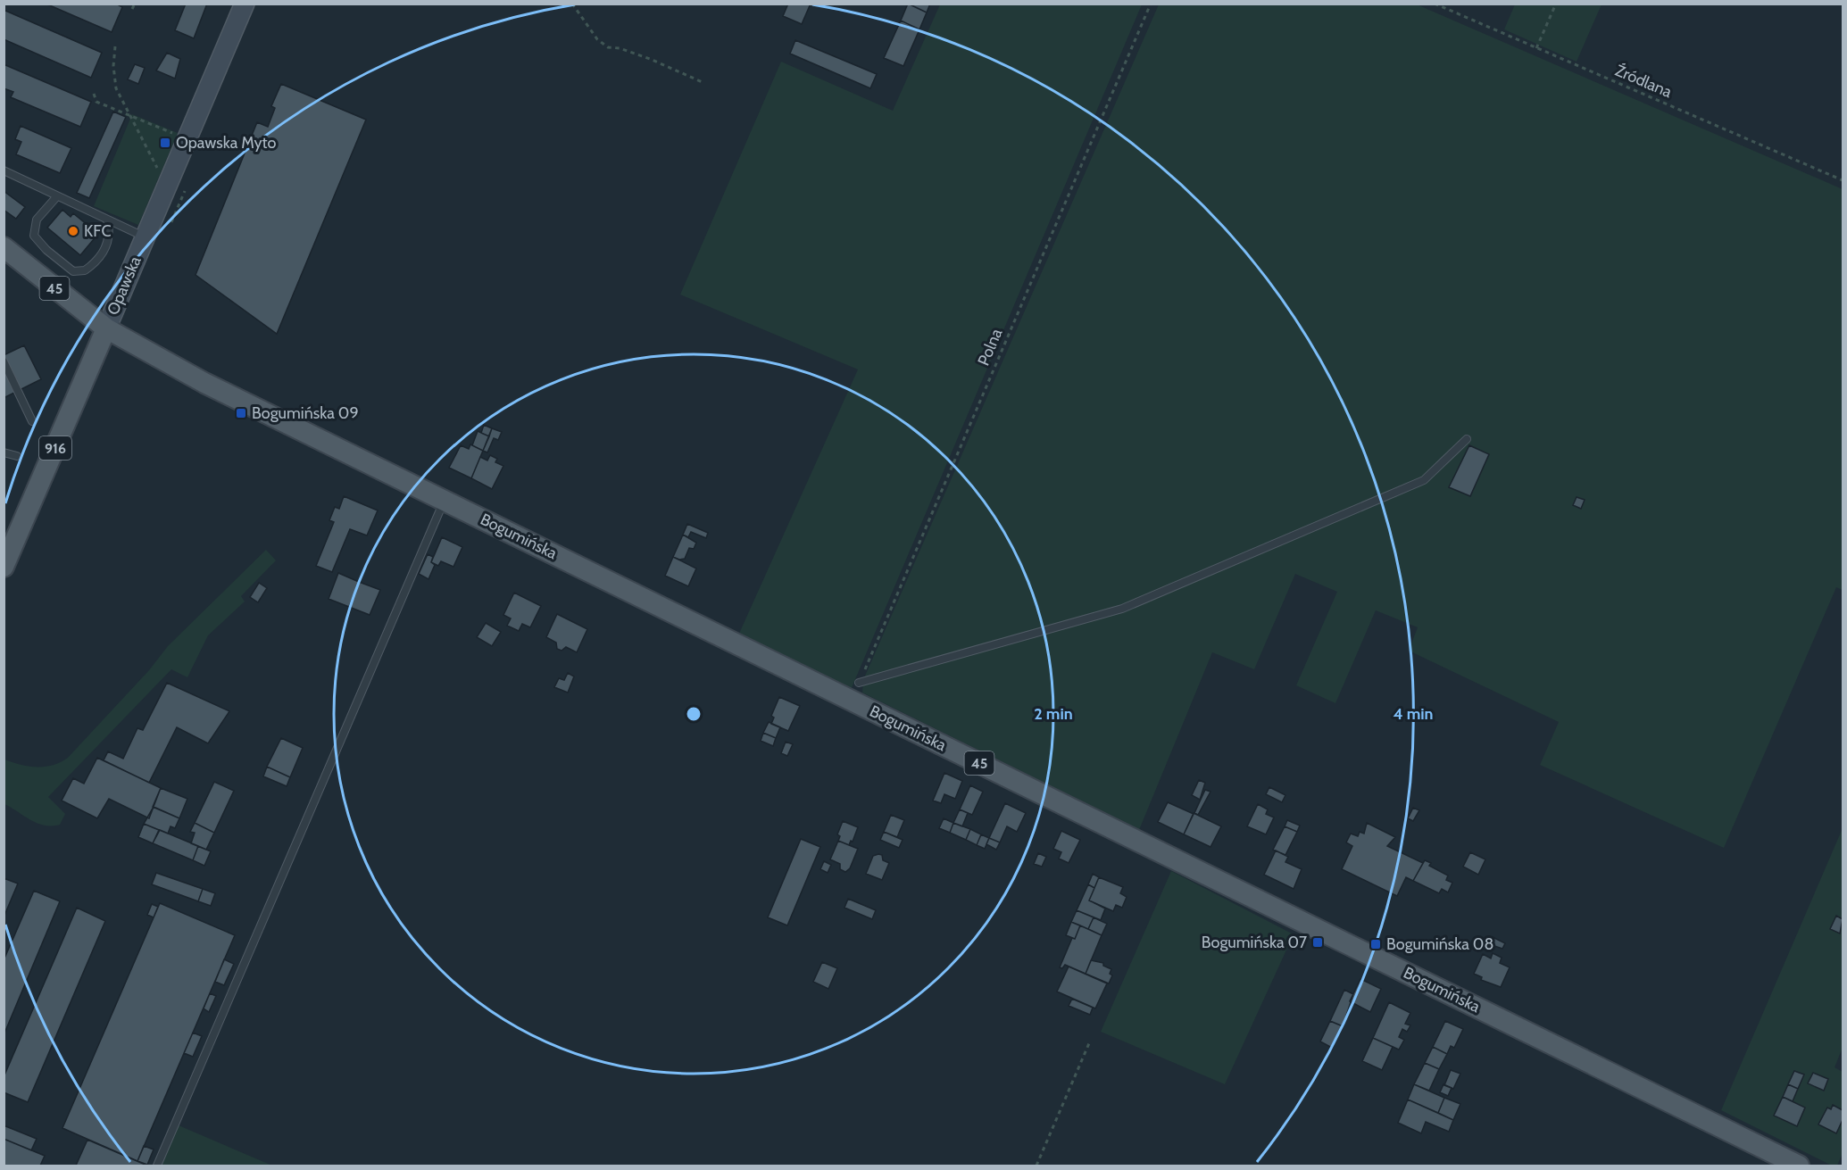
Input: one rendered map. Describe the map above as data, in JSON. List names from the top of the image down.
{
  "streets": {
    "main road": [
      "Opawska",
      "45",
      "916",
      "Bogumińska"
    ],
    "path": ["Źródlana", "Polna"]
  },
  "crossings": [
    ["Opawska", "45"],
    ["Opawska", "Bogumińska"],
    ["45", "Bogumińska"]
  ],
  "places": {
    "transit": [
      "Opawska Myto",
      "Bogumińska 09",
      "Bogumińska 07",
      "Bogumińska 08"
    ],
    "other": ["KFC"]
  },
  "rings": ["2 min", "4 min"]
}
